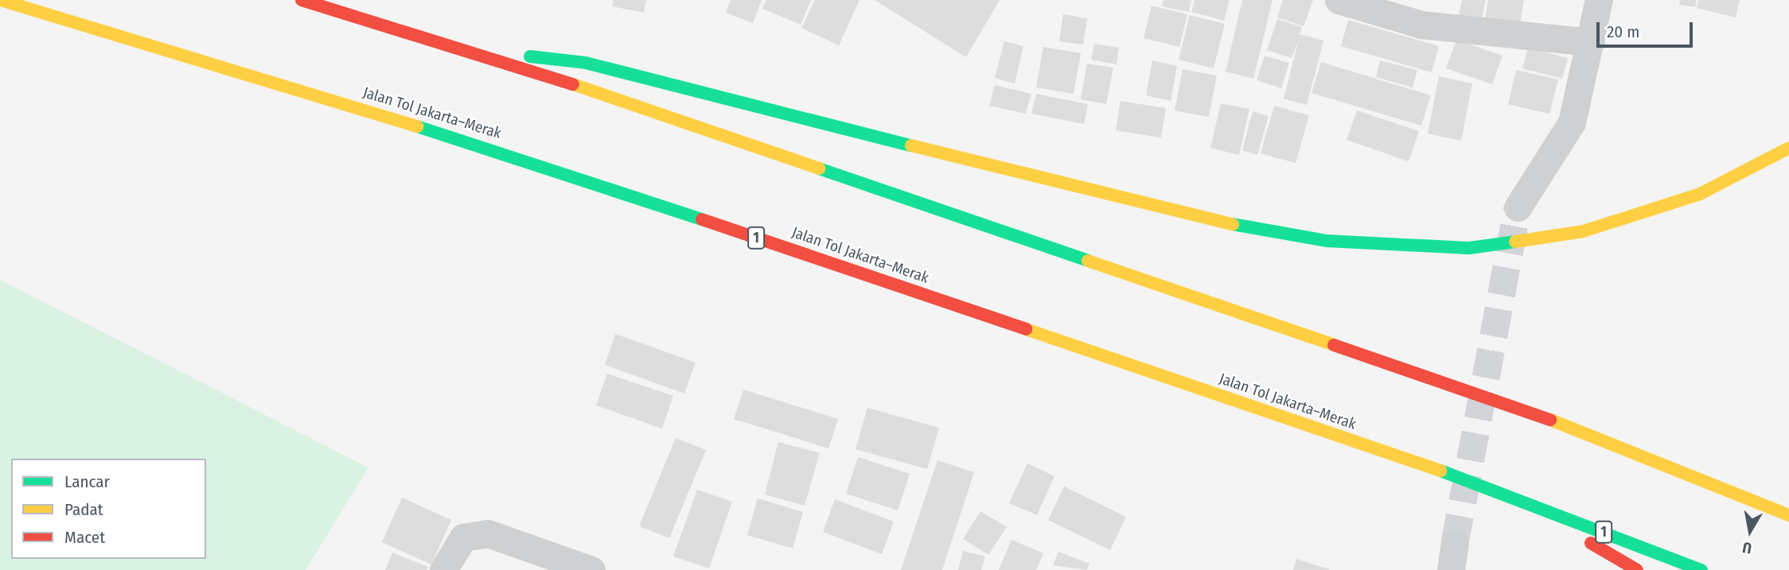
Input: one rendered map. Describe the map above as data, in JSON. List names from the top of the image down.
{
  "streets": {
    "highway": ["Jalan Tol Jakarta–Merak", "1"]
  },
  "legend": ["Lancar", "Padat", "Macet"],
  "scale_bar": "20 m",
  "north": "bottom"
}
